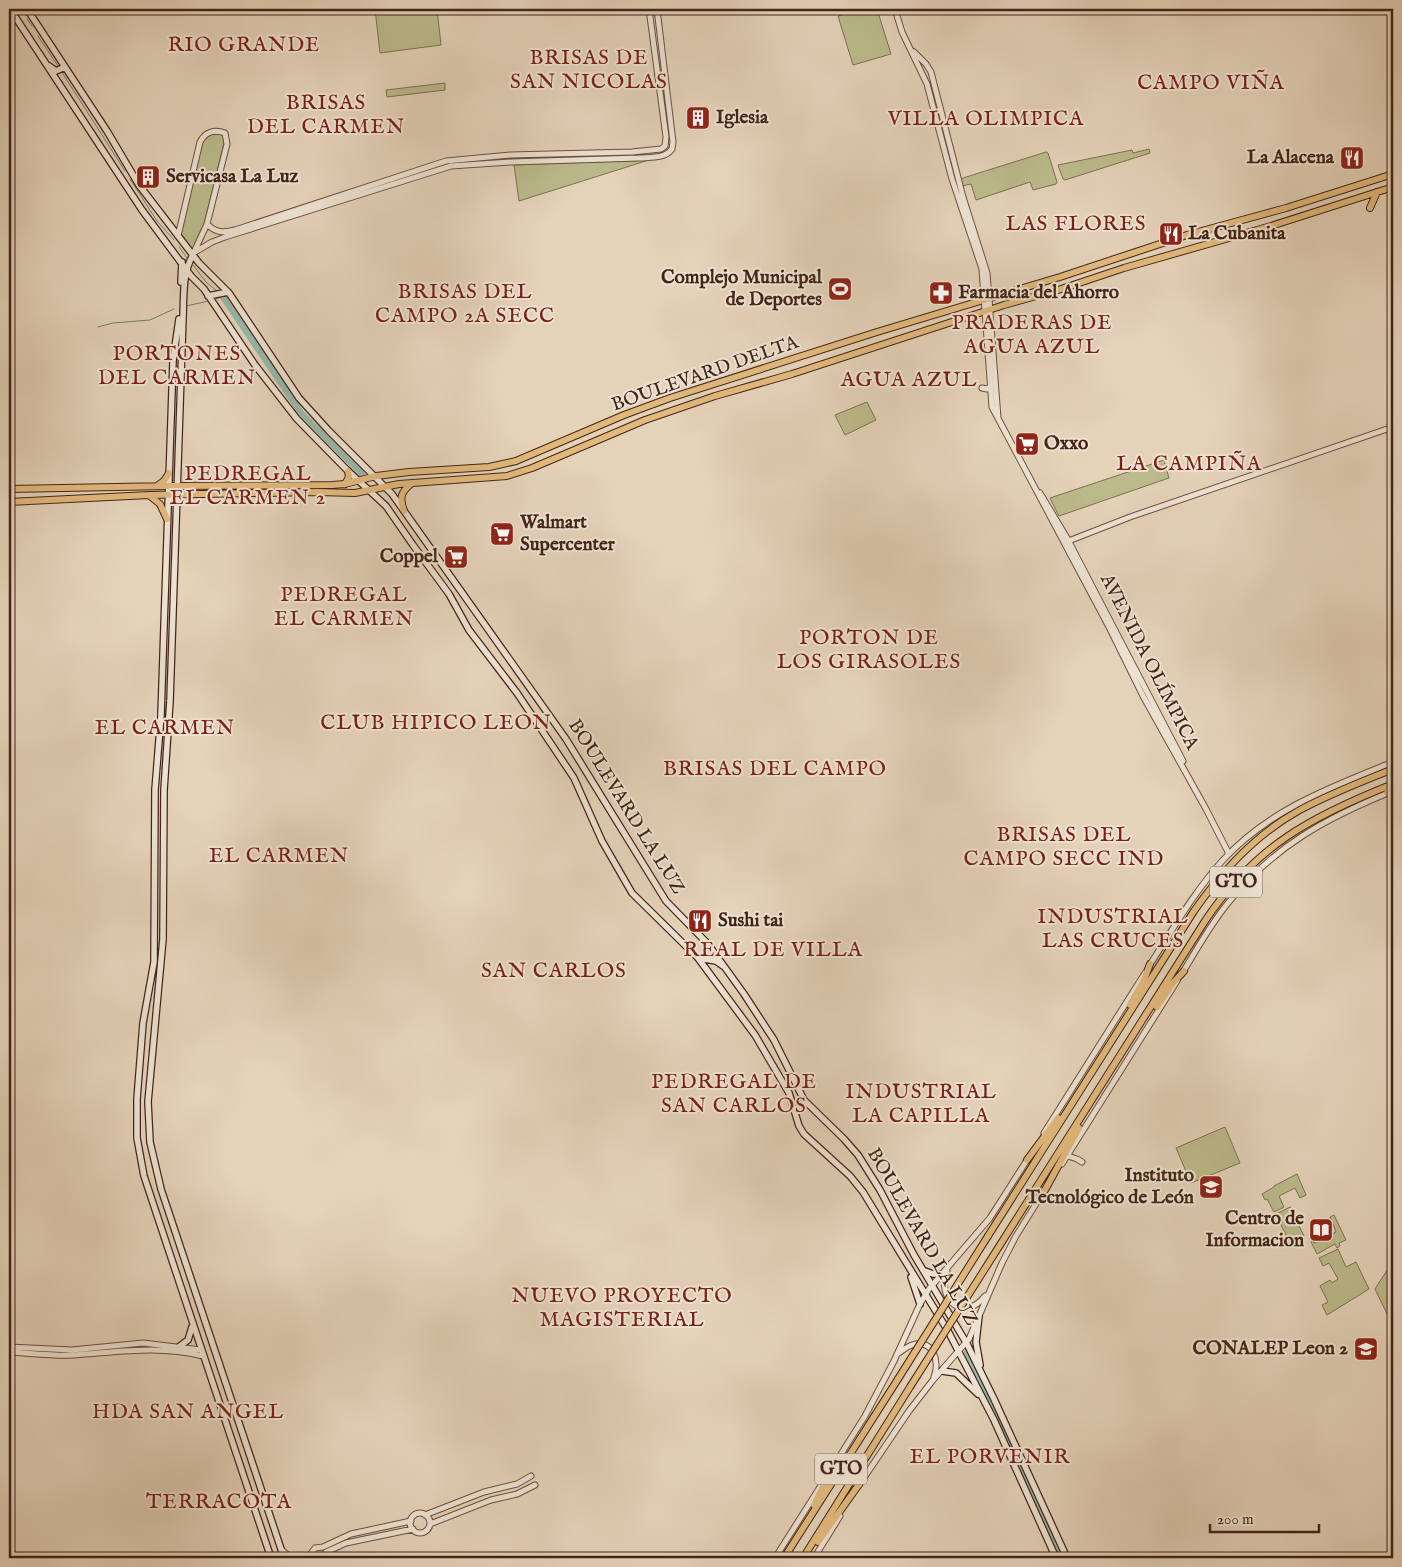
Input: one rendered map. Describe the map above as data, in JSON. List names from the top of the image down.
{
  "streets": {
    "main road": ["BOULEVARD DELTA", "BOULEVARD LA LUZ", "GTO"],
    "street": ["AVENIDA OLÍMPICA"]
  },
  "crossings": [
    ["BOULEVARD DELTA", "AVENIDA OLÍMPICA"],
    ["BOULEVARD DELTA", "BOULEVARD LA LUZ"]
  ],
  "districts": [
    "RIO GRANDE",
    "BRISAS DE SAN NICOLAS",
    "CAMPO VIÑA",
    "BRISAS DEL CARMEN",
    "VILLA OLIMPICA",
    "LAS FLORES",
    "BRISAS DEL CAMPO 2A SECC",
    "PRADERAS DE AGUA AZUL",
    "PORTONES DEL CARMEN",
    "AGUA AZUL",
    "LA CAMPIÑA",
    "PEDREGAL EL CARMEN 2",
    "PEDREGAL EL CARMEN",
    "PORTON DE LOS GIRASOLES",
    "CLUB HIPICO LEON",
    "EL CARMEN",
    "BRISAS DEL CAMPO",
    "BRISAS DEL CAMPO SECC IND",
    "EL CARMEN",
    "INDUSTRIAL LAS CRUCES",
    "REAL DE VILLA",
    "SAN CARLOS",
    "PEDREGAL DE SAN CARLOS",
    "INDUSTRIAL LA CAPILLA",
    "NUEVO PROYECTO MAGISTERIAL",
    "HDA SAN ANGEL",
    "EL PORVENIR",
    "TERRACOTA"
  ],
  "places": {
    "building": ["Iglesia", "Servicasa La Luz"],
    "restaurant": ["La Alacena", "La Cubanita", "Sushi tai"],
    "sports": ["Complejo Municipal de Deportes"],
    "pharmacy": ["Farmacia del Ahorro"],
    "supermarket": ["Oxxo", "Walmart Supercenter", "Coppel"],
    "school or university": ["Instituto Tecnológico de León", "CONALEP Leon 2"],
    "library": ["Centro de Informacion"]
  },
  "scale_bar": "200 m"
}
